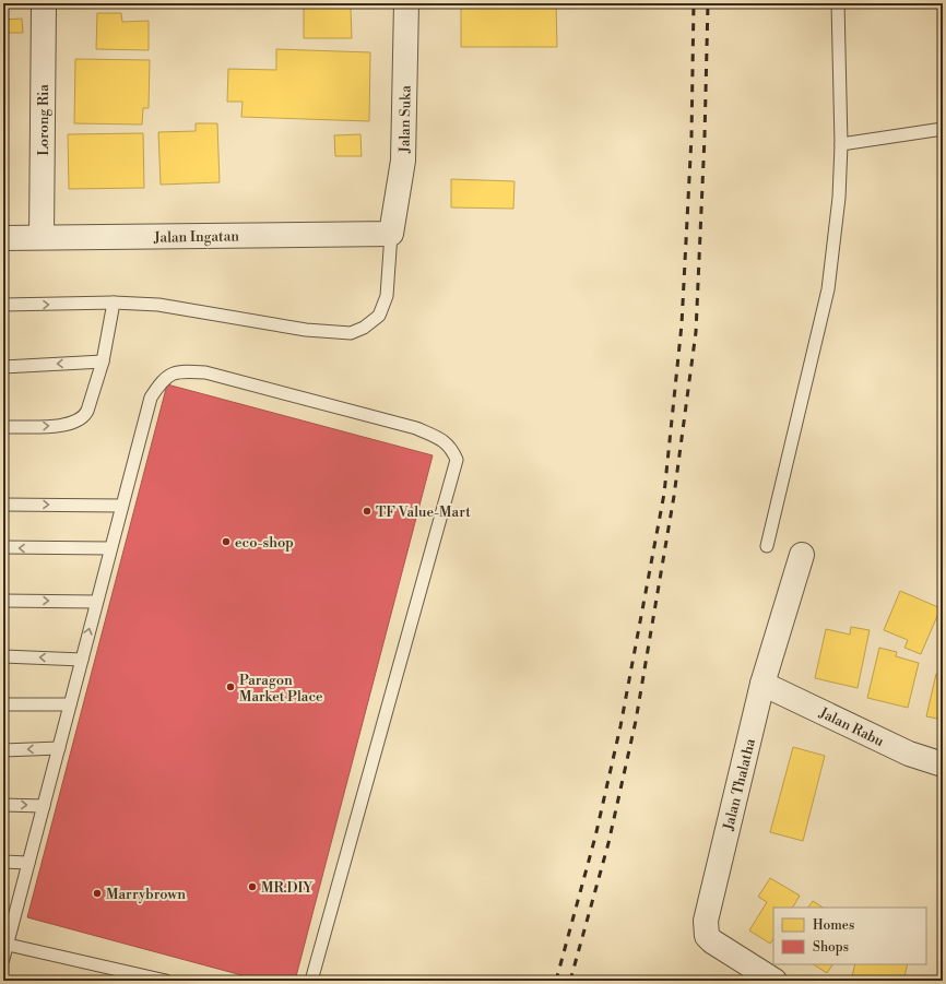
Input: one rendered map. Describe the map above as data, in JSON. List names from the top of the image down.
{
  "streets": {
    "street": [
      "Jalan Suka",
      "Lorong Ria",
      "Jalan Ingatan",
      "Jalan Rabu",
      "Jalan Thalatha"
    ]
  },
  "crossings": [
    ["Jalan Suka", "Jalan Ingatan"],
    ["Lorong Ria", "Jalan Ingatan"],
    ["Jalan Rabu", "Jalan Thalatha"]
  ],
  "places": [
    "TF Value-Mart",
    "eco-shop",
    "Paragon Market Place",
    "MR.DIY",
    "Marrybrown"
  ],
  "legend": ["Homes", "Shops"]
}
